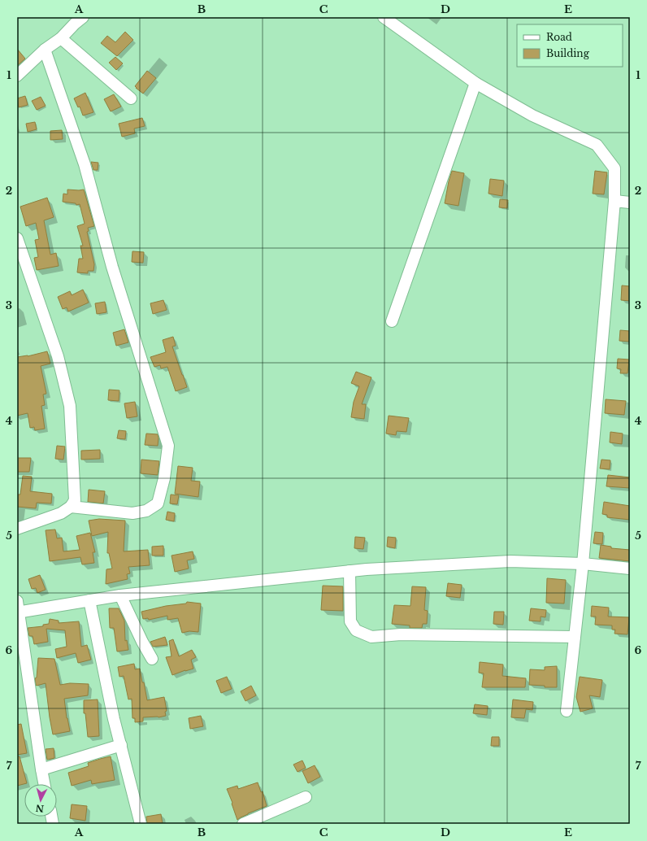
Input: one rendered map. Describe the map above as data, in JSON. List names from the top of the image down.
{
  "legend": ["Road", "Building"],
  "north": "bottom",
  "grid": {
    "columns": [
      "A",
      "B",
      "C",
      "D",
      "E"
    ],
    "rows": [
      "1",
      "2",
      "3",
      "4",
      "5",
      "6",
      "7"
    ]
  }
}
